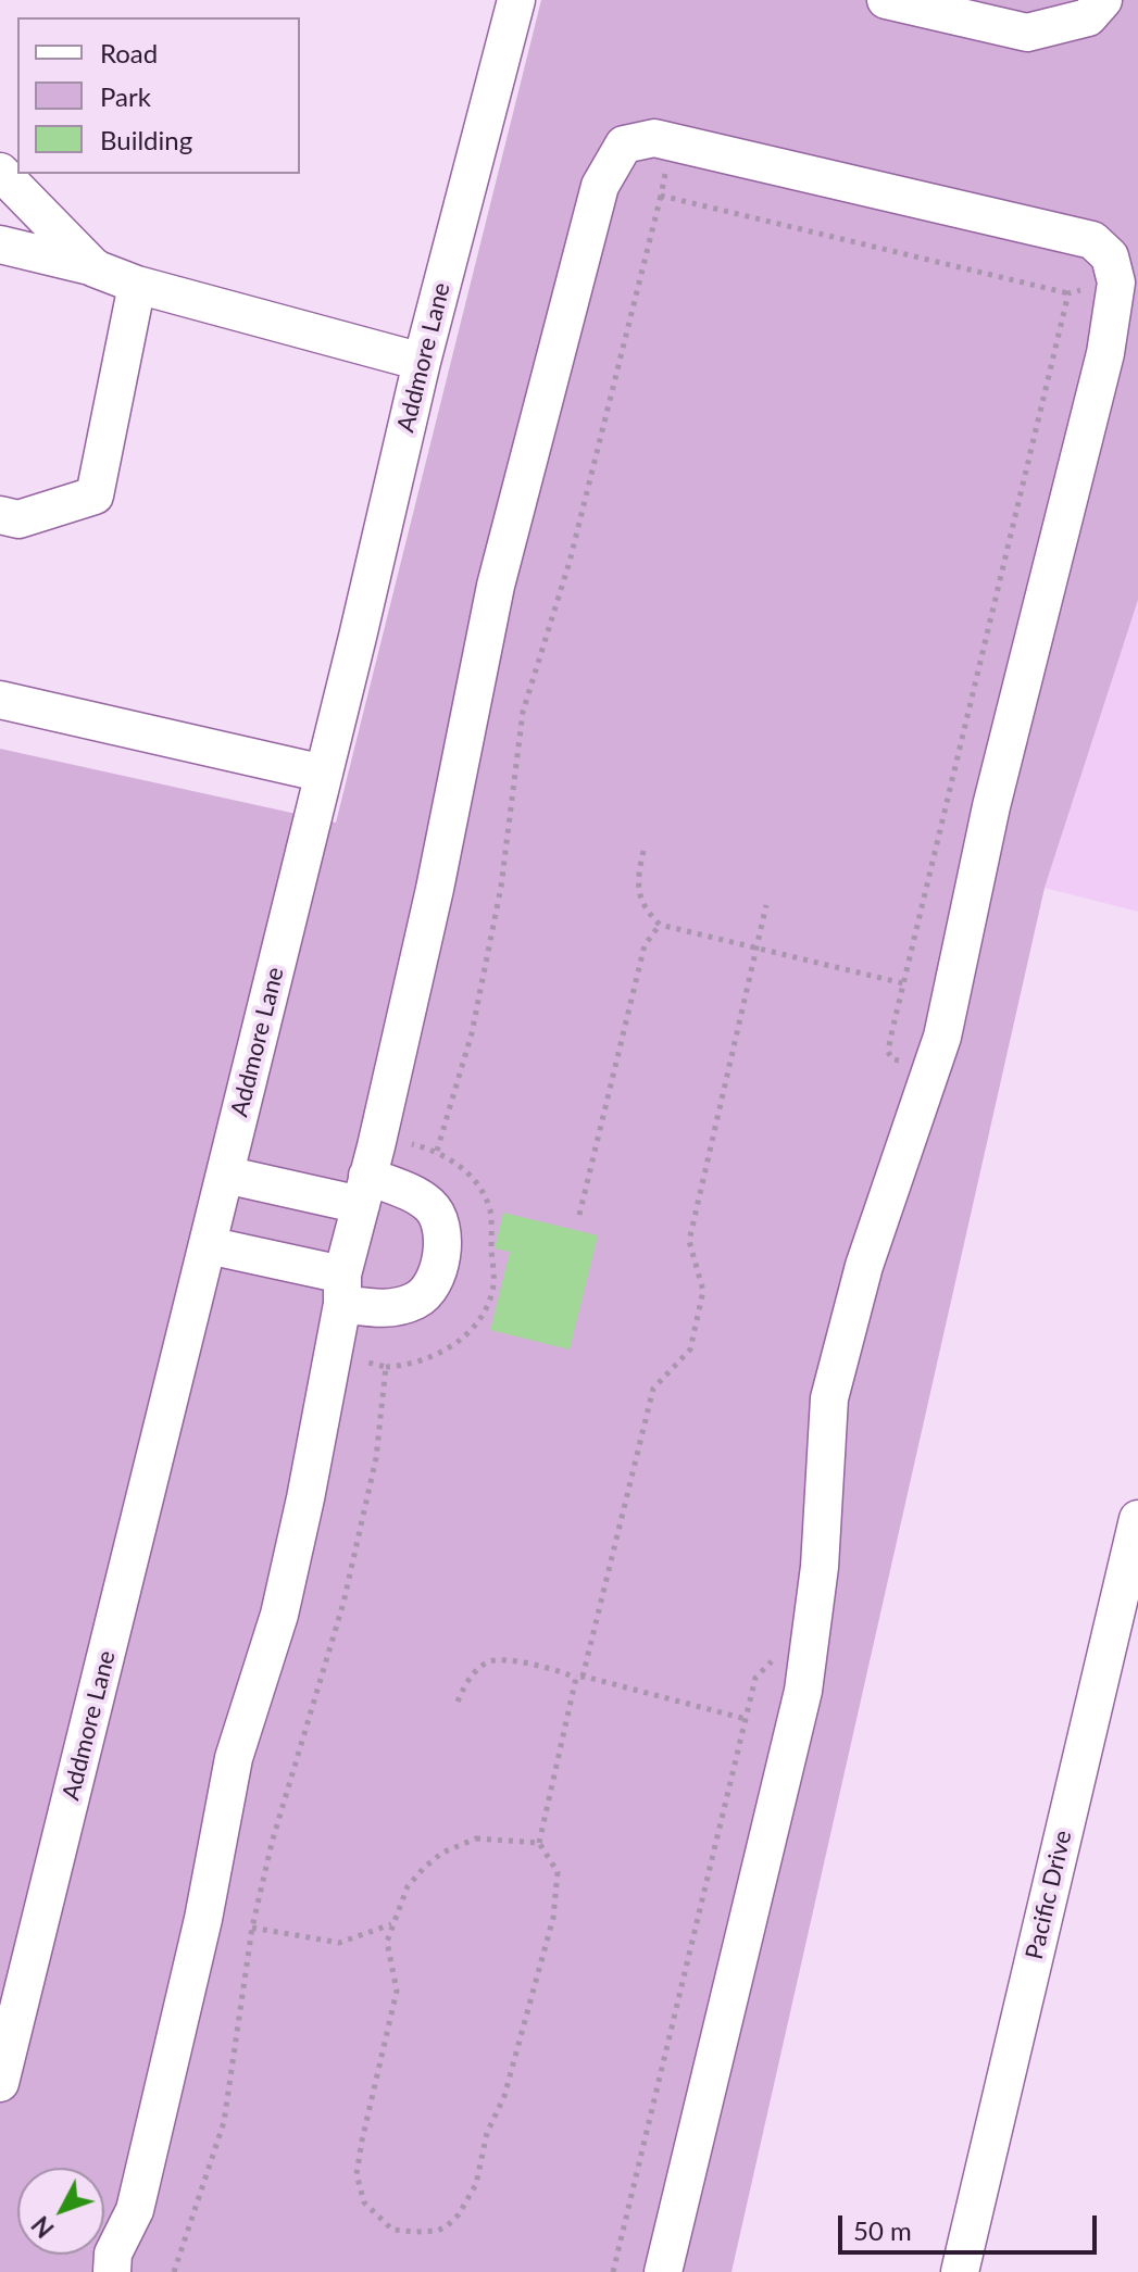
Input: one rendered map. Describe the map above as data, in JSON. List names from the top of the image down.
{
  "streets": {
    "street": ["Addmore Lane", "Pacific Drive"]
  },
  "legend": ["Road", "Park", "Building"],
  "scale_bar": "50 m",
  "north": "bottom left"
}
